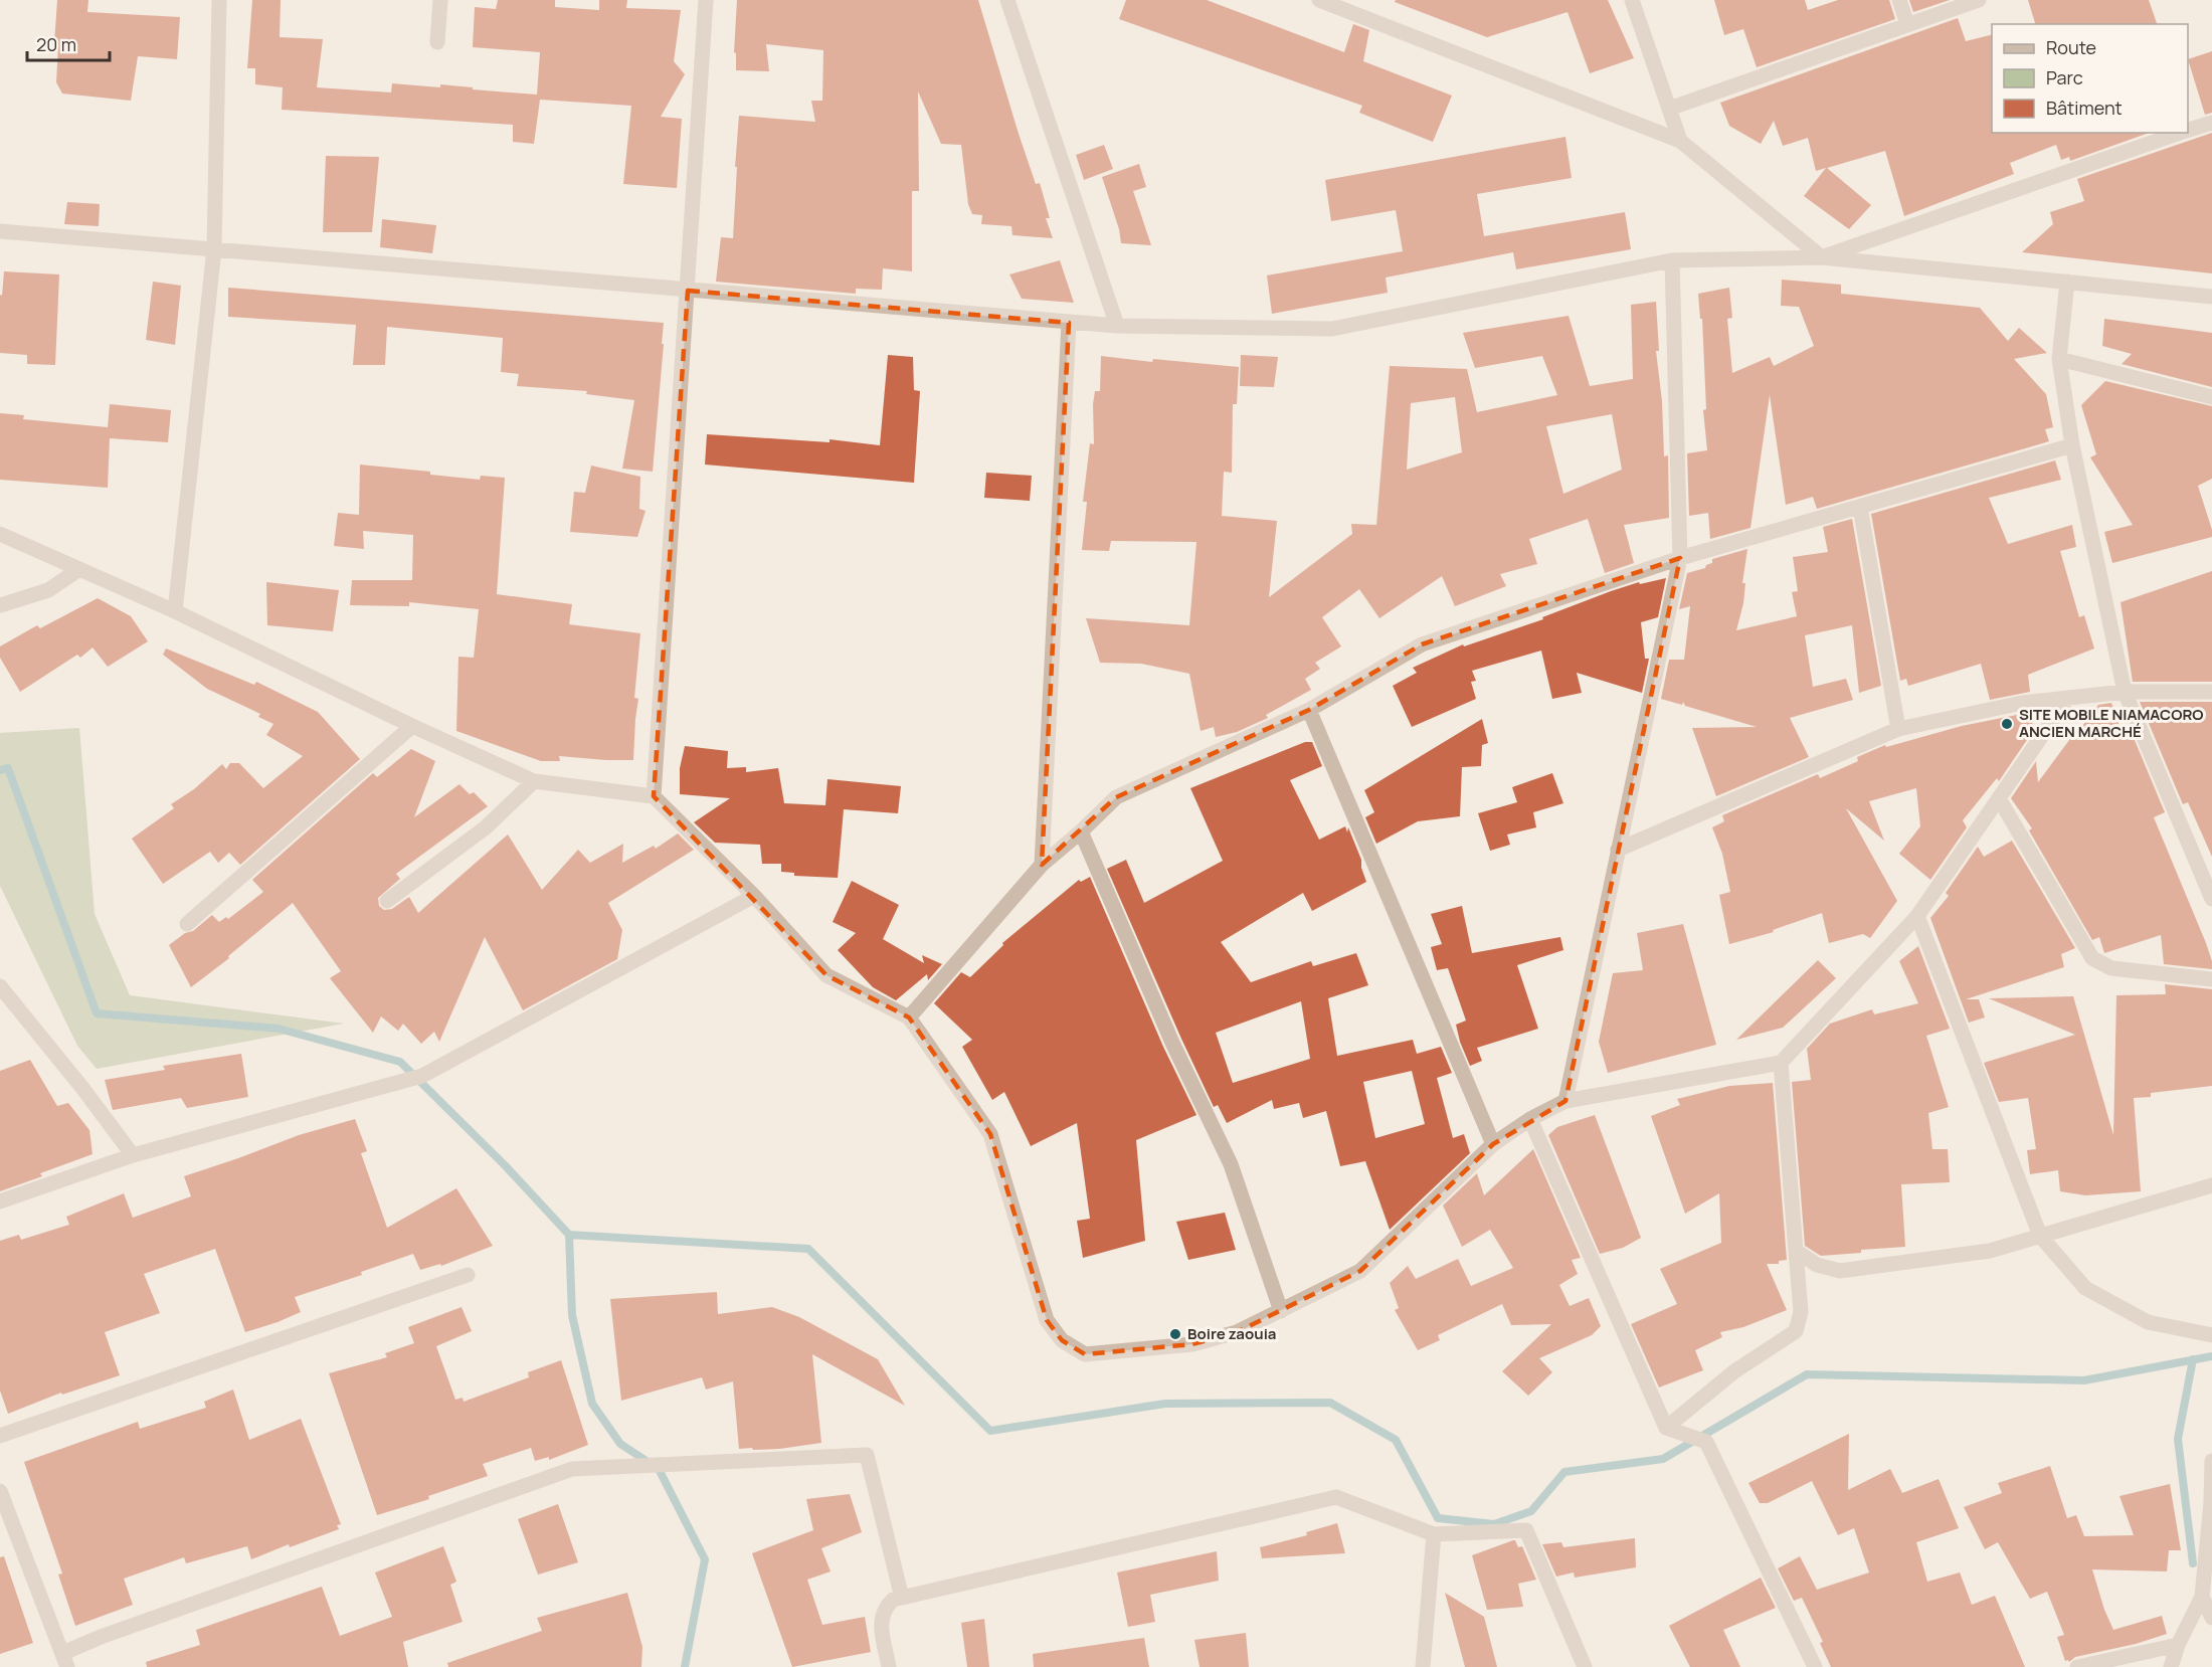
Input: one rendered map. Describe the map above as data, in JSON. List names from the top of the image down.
{
  "places": ["SITE MOBILE NIAMACORO ANCIEN MARCHÉ", "Boire zaouia"],
  "legend": ["Route", "Parc", "Bâtiment"],
  "scale_bar": "20 m"
}
